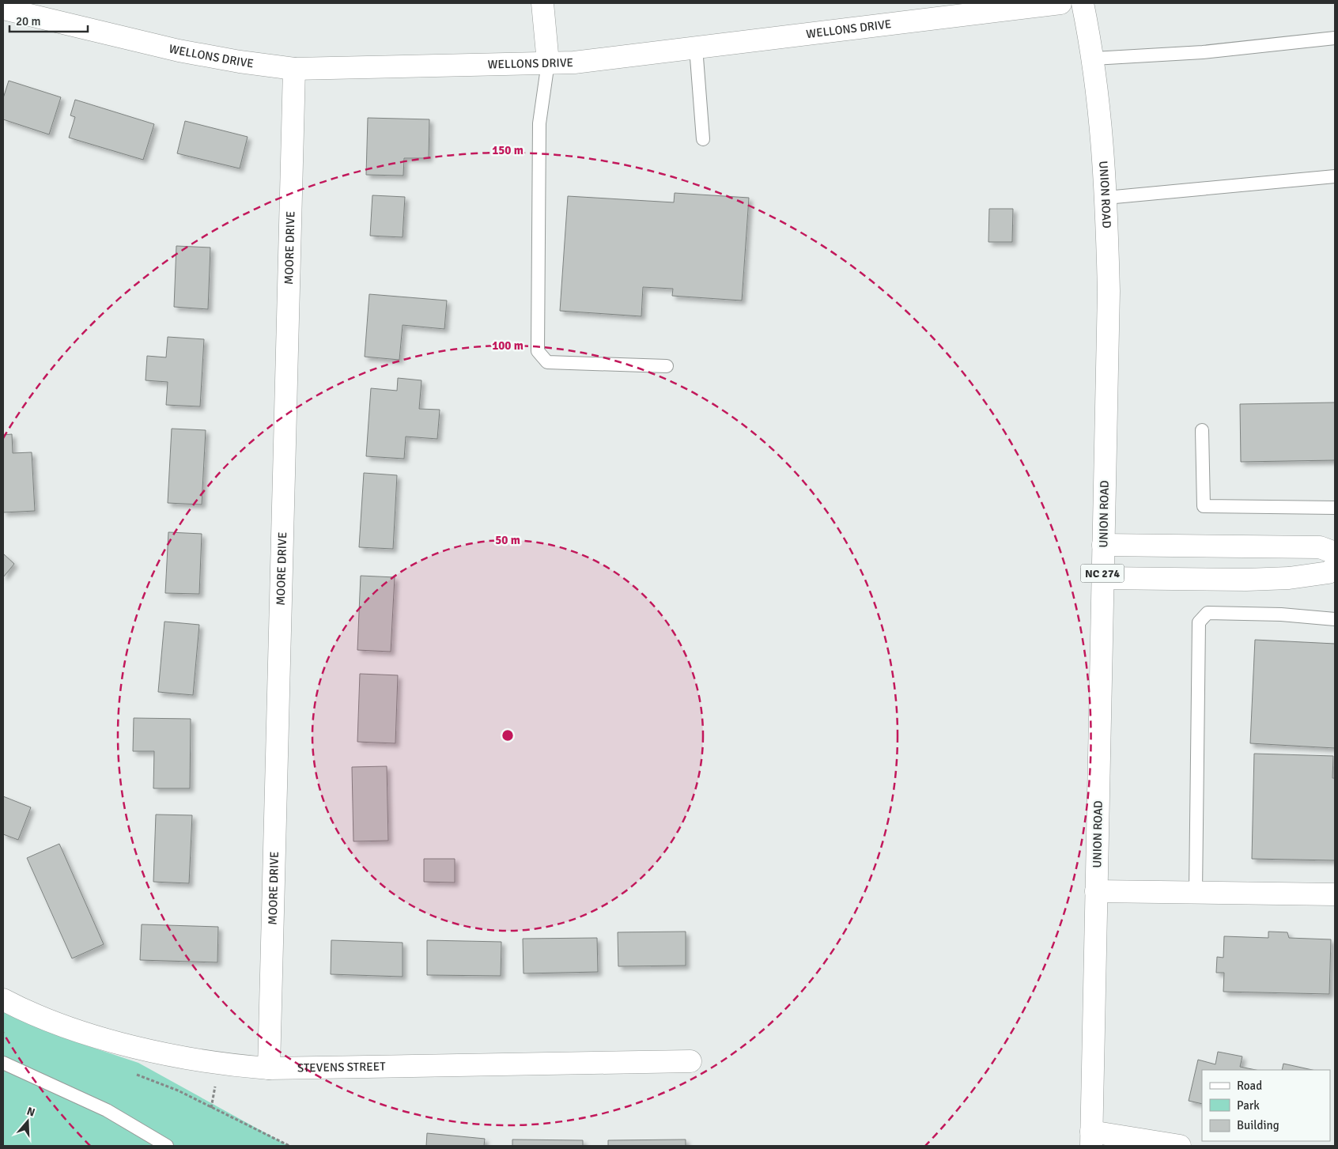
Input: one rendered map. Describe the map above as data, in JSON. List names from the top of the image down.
{
  "streets": {
    "street": [
      "WELLONS DRIVE",
      "UNION ROAD",
      "MOORE DRIVE",
      "NC 274",
      "STEVENS STREET"
    ]
  },
  "crossings": [
    ["WELLONS DRIVE", "MOORE DRIVE"],
    ["MOORE DRIVE", "STEVENS STREET"]
  ],
  "legend": ["Road", "Park", "Building"],
  "scale_bar": "20 m",
  "north": "top",
  "rings": ["150 m", "100 m", "50 m"]
}
